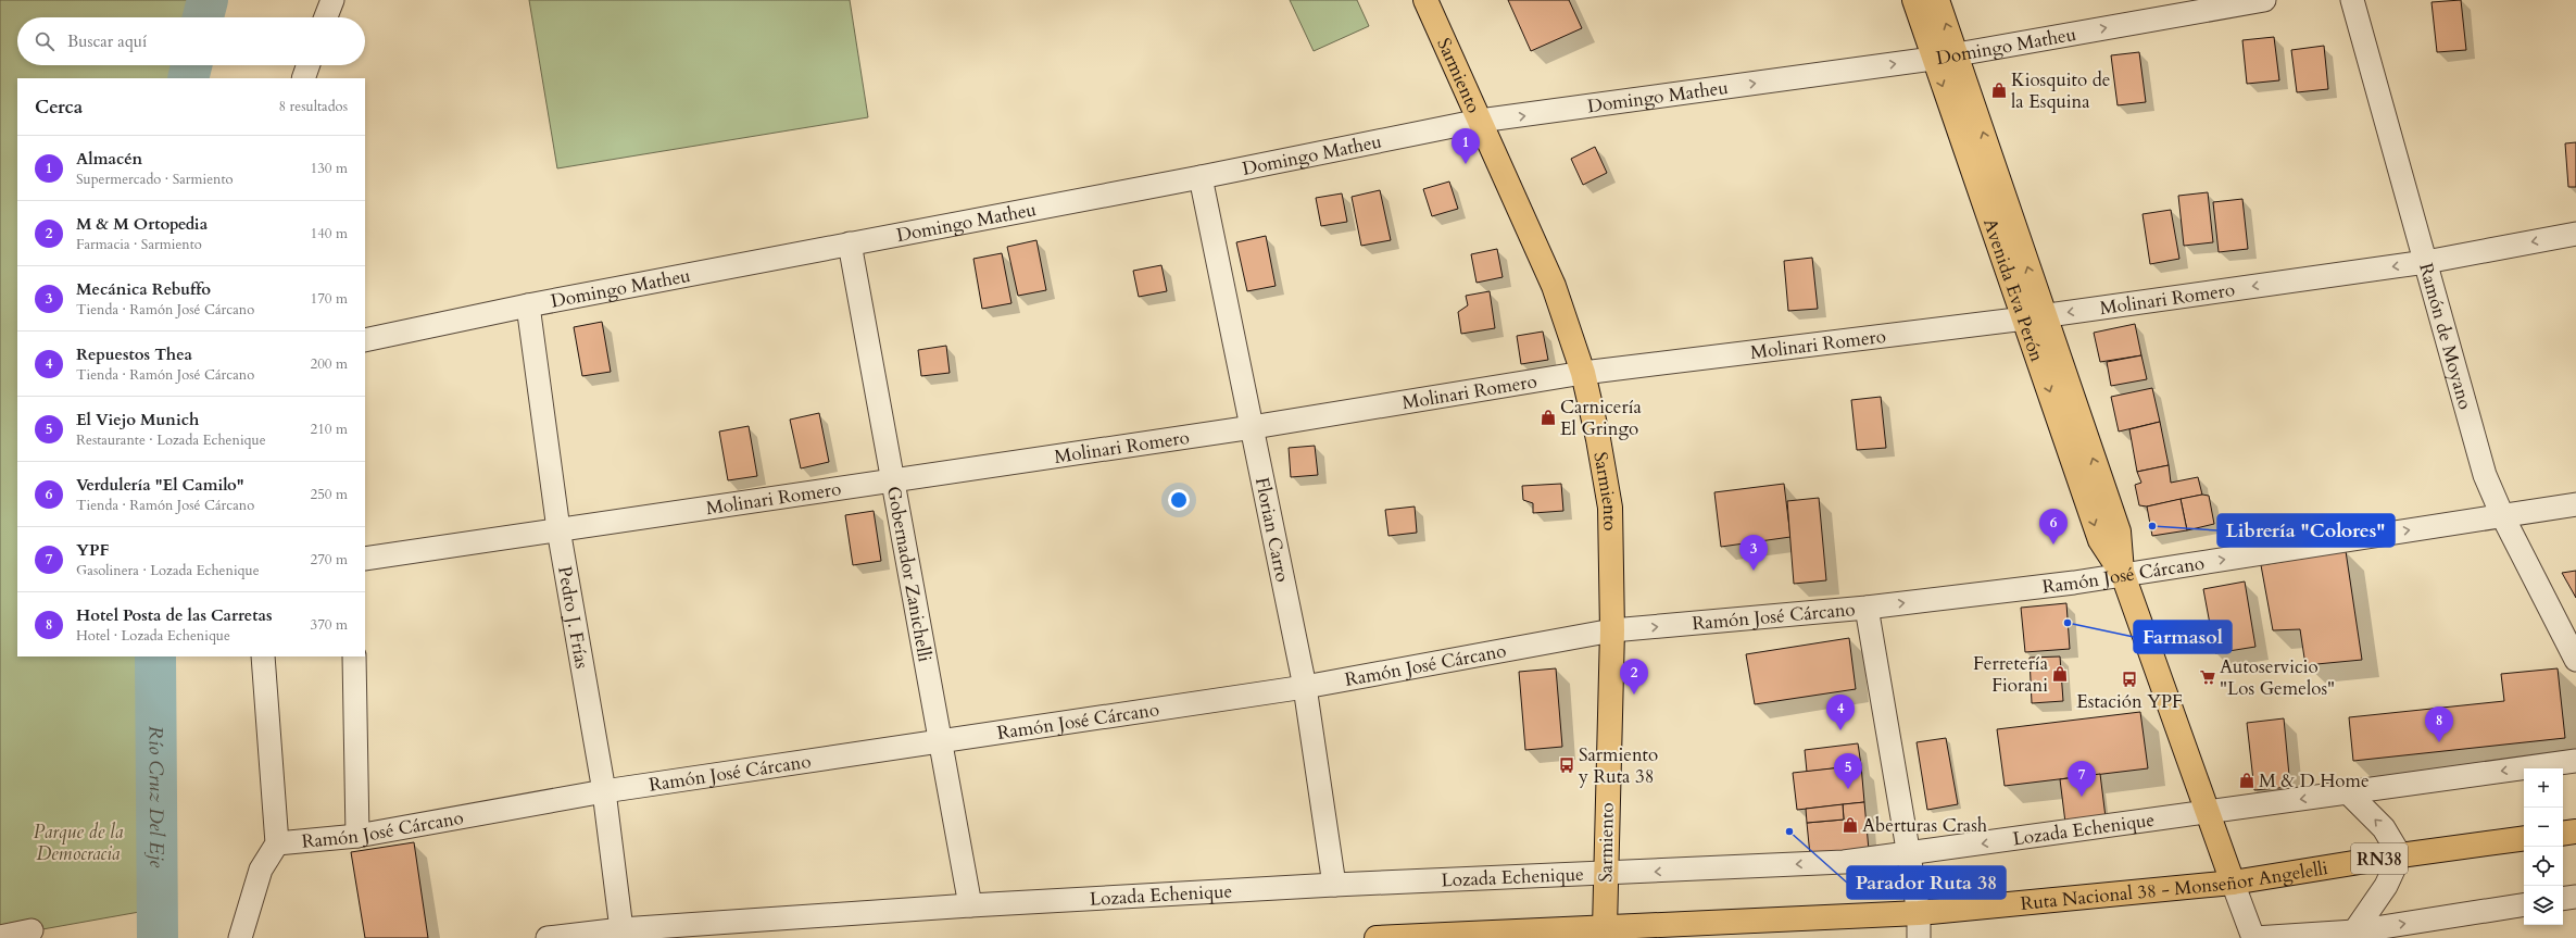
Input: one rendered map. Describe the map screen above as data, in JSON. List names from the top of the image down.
{
  "streets": {
    "main road": [
      "Sarmiento",
      "Avenida Eva Perón",
      "RN38",
      "Ruta Nacional 38 - Monseñor Angelelli"
    ],
    "street": [
      "Domingo Matheu",
      "Molinari Romero",
      "Ramón de Moyano",
      "Florian Carro",
      "Ramón José Cárcano",
      "Gobernador Zanichelli",
      "Pedro J. Frías",
      "Lozada Echenique"
    ]
  },
  "crossings": [
    ["Domingo Matheu", "Sarmiento"],
    ["Domingo Matheu", "Avenida Eva Perón"],
    ["Domingo Matheu", "Florian Carro"],
    ["Domingo Matheu", "Gobernador Zanichelli"],
    ["Domingo Matheu", "Pedro J. Frías"],
    ["Sarmiento", "Molinari Romero"],
    ["Sarmiento", "Ramón José Cárcano"],
    ["Sarmiento", "Lozada Echenique"],
    ["Sarmiento", "Ruta Nacional 38 - Monseñor Angelelli"],
    ["Avenida Eva Perón", "Molinari Romero"],
    ["Avenida Eva Perón", "Ramón José Cárcano"],
    ["Avenida Eva Perón", "Lozada Echenique"],
    ["Avenida Eva Perón", "Ruta Nacional 38 - Monseñor Angelelli"],
    ["Molinari Romero", "Ramón de Moyano"],
    ["Molinari Romero", "Florian Carro"],
    ["Molinari Romero", "Gobernador Zanichelli"],
    ["Molinari Romero", "Pedro J. Frías"],
    ["Ramón de Moyano", "Ramón José Cárcano"],
    ["Florian Carro", "Ramón José Cárcano"],
    ["Florian Carro", "Lozada Echenique"],
    ["Ramón José Cárcano", "Gobernador Zanichelli"],
    ["Ramón José Cárcano", "Pedro J. Frías"],
    ["Gobernador Zanichelli", "Lozada Echenique"],
    ["Pedro J. Frías", "Lozada Echenique"]
  ],
  "one_way": ["Domingo Matheu", "Ramón José Cárcano", "Lozada Echenique"],
  "water": ["Río Cruz Del Eje"],
  "parks": ["Parque de la Democracia"],
  "places": {
    "shop": [
      "Kiosquito de la Esquina",
      "Carnicería El Gringo",
      "Ferretería Fiorani",
      "M & D Home",
      "Aberturas Crash"
    ],
    "other": ["Librería \"Colores\"", "Farmasol", "Parador Ruta 38"],
    "supermarket": ["Autoservicio \"Los Gemelos\""],
    "bus stop": ["Estación YPF", "Sarmiento y Ruta 38"]
  },
  "page": {
    "search": "Buscar aquí",
    "heading": ["Cerca", "8 resultados"],
    "pins": [
      "1",
      "6",
      "3",
      "2",
      "4",
      "8",
      "5",
      "7"
    ],
    "list": [
      {
        "mark": "1",
        "name": "Almacén",
        "note": "Supermercado · Sarmiento",
        "value": "130 m"
      },
      {
        "mark": "2",
        "name": "M & M Ortopedia",
        "note": "Farmacia · Sarmiento",
        "value": "140 m"
      },
      {
        "mark": "3",
        "name": "Mecánica Rebuffo",
        "note": "Tienda · Ramón José Cárcano",
        "value": "170 m"
      },
      {
        "mark": "4",
        "name": "Repuestos Thea",
        "note": "Tienda · Ramón José Cárcano",
        "value": "200 m"
      },
      {
        "mark": "5",
        "name": "El Viejo Munich",
        "note": "Restaurante · Lozada Echenique",
        "value": "210 m"
      },
      {
        "mark": "6",
        "name": "Verdulería \"El Camilo\"",
        "note": "Tienda · Ramón José Cárcano",
        "value": "250 m"
      },
      {
        "mark": "7",
        "name": "YPF",
        "note": "Gasolinera · Lozada Echenique",
        "value": "270 m"
      },
      {
        "mark": "8",
        "name": "Hotel Posta de las Carretas",
        "note": "Hotel · Lozada Echenique",
        "value": "370 m"
      }
    ],
    "map_buttons": ["+", "−"]
  }
}
